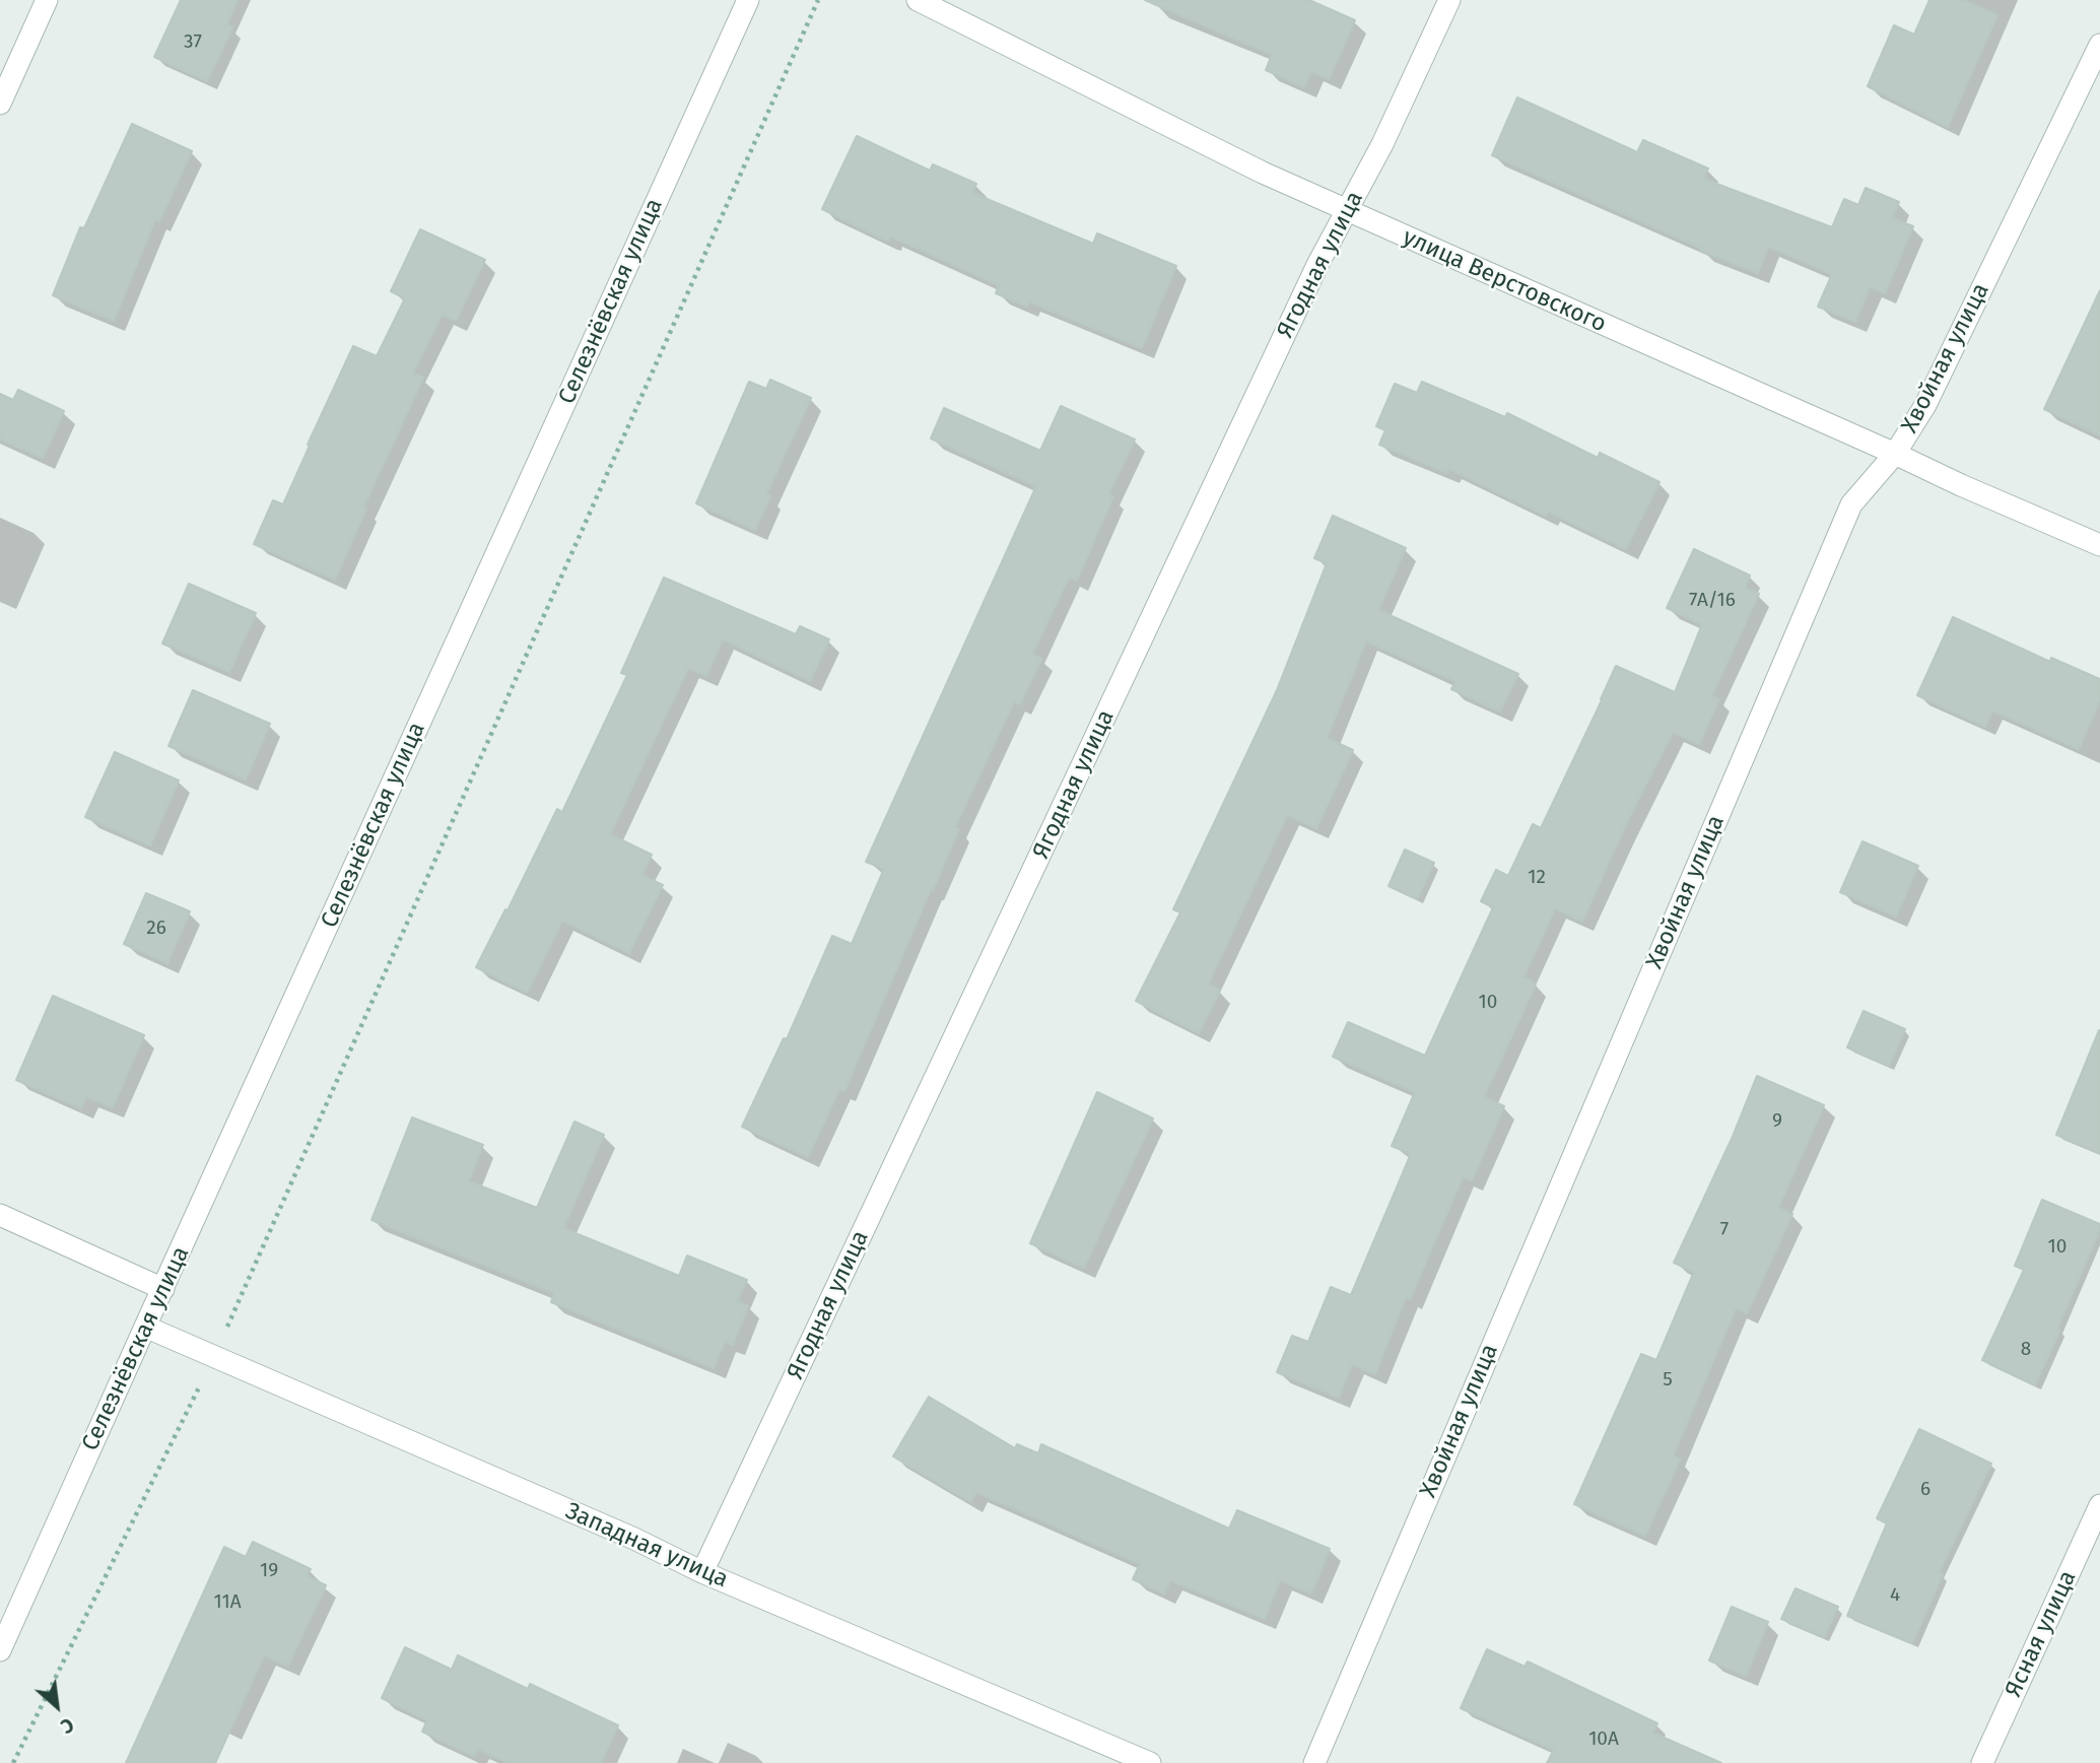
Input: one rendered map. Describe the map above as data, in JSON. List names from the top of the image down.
{
  "streets": {
    "street": [
      "Ягодная улица",
      "улица Верстовского",
      "Селезнёвская улица",
      "Хвойная улица",
      "Западная улица",
      "Ясная улица"
    ]
  },
  "crossings": [
    ["Ягодная улица", "улица Верстовского"],
    ["Ягодная улица", "Западная улица"],
    ["улица Верстовского", "Хвойная улица"],
    ["Селезнёвская улица", "Западная улица"]
  ],
  "house_numbers": [
    "37",
    "7А/16",
    "12",
    "26",
    "10",
    "9",
    "7",
    "10",
    "8",
    "5",
    "6",
    "19",
    "4",
    "11А",
    "10А"
  ],
  "north": "bottom right"
}
